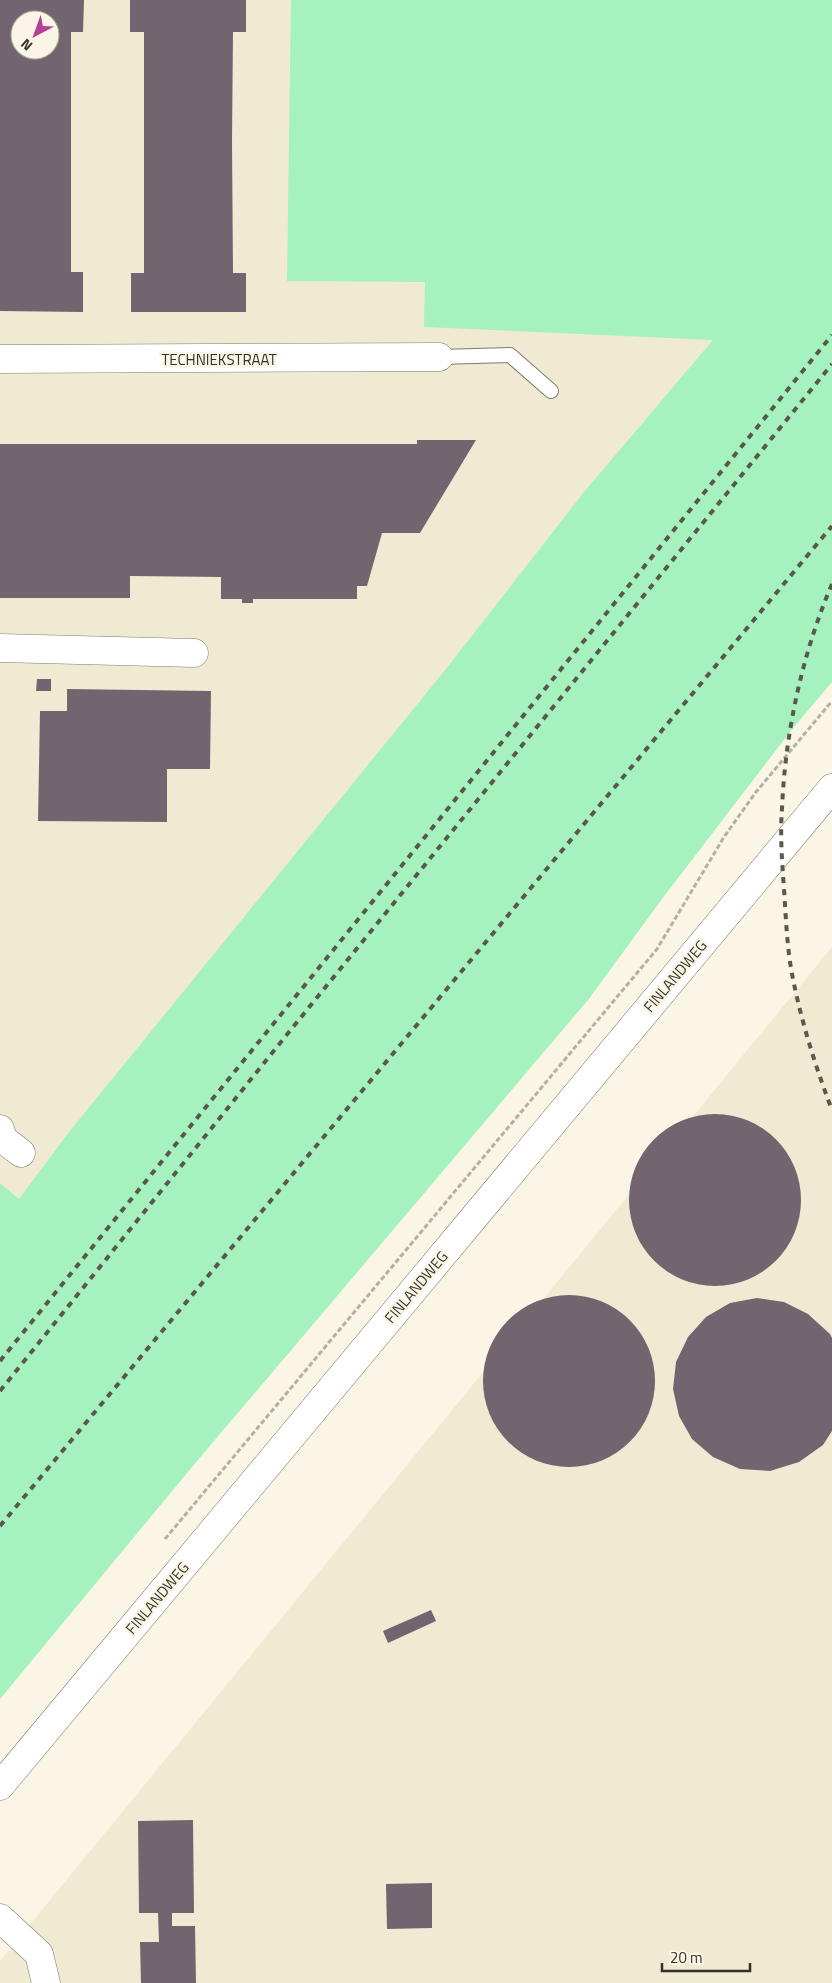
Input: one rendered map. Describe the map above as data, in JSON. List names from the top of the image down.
{
  "streets": {
    "street": ["TECHNIEKSTRAAT", "FINLANDWEG"]
  },
  "scale_bar": "20 m",
  "north": "bottom left"
}
